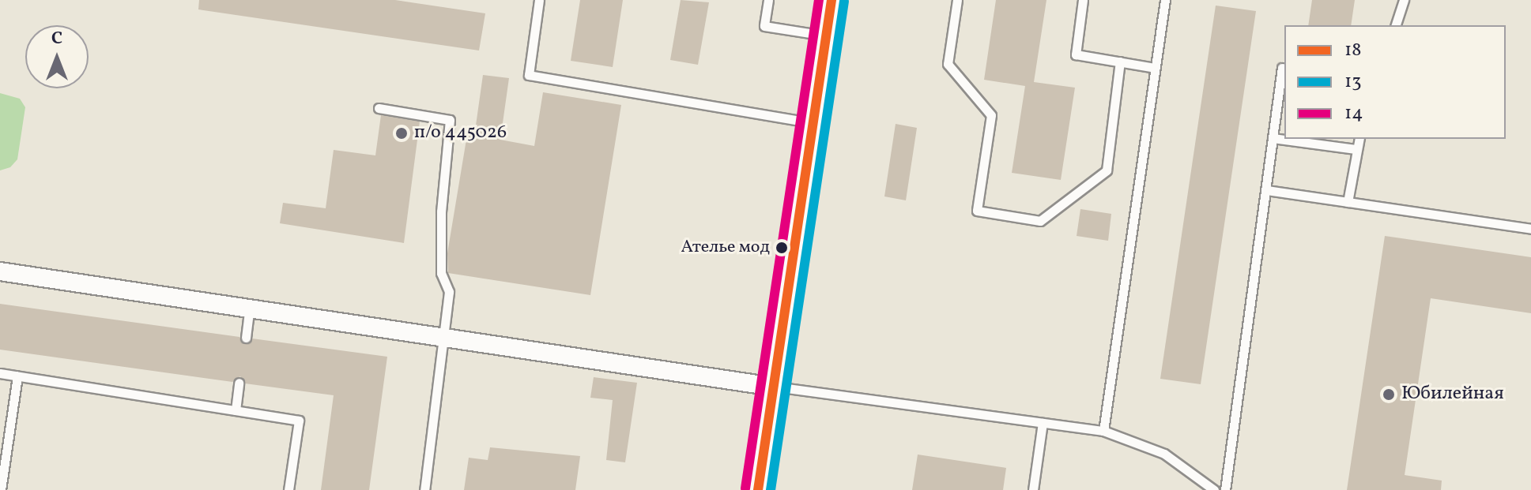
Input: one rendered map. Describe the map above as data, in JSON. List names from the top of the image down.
{
  "places": ["п/о 445026", "Ателье мод", "Юбилейная"],
  "lines": ["transit line 18", "transit line 14", "transit line 13"],
  "legend": ["18", "13", "14"],
  "north": "top"
}
